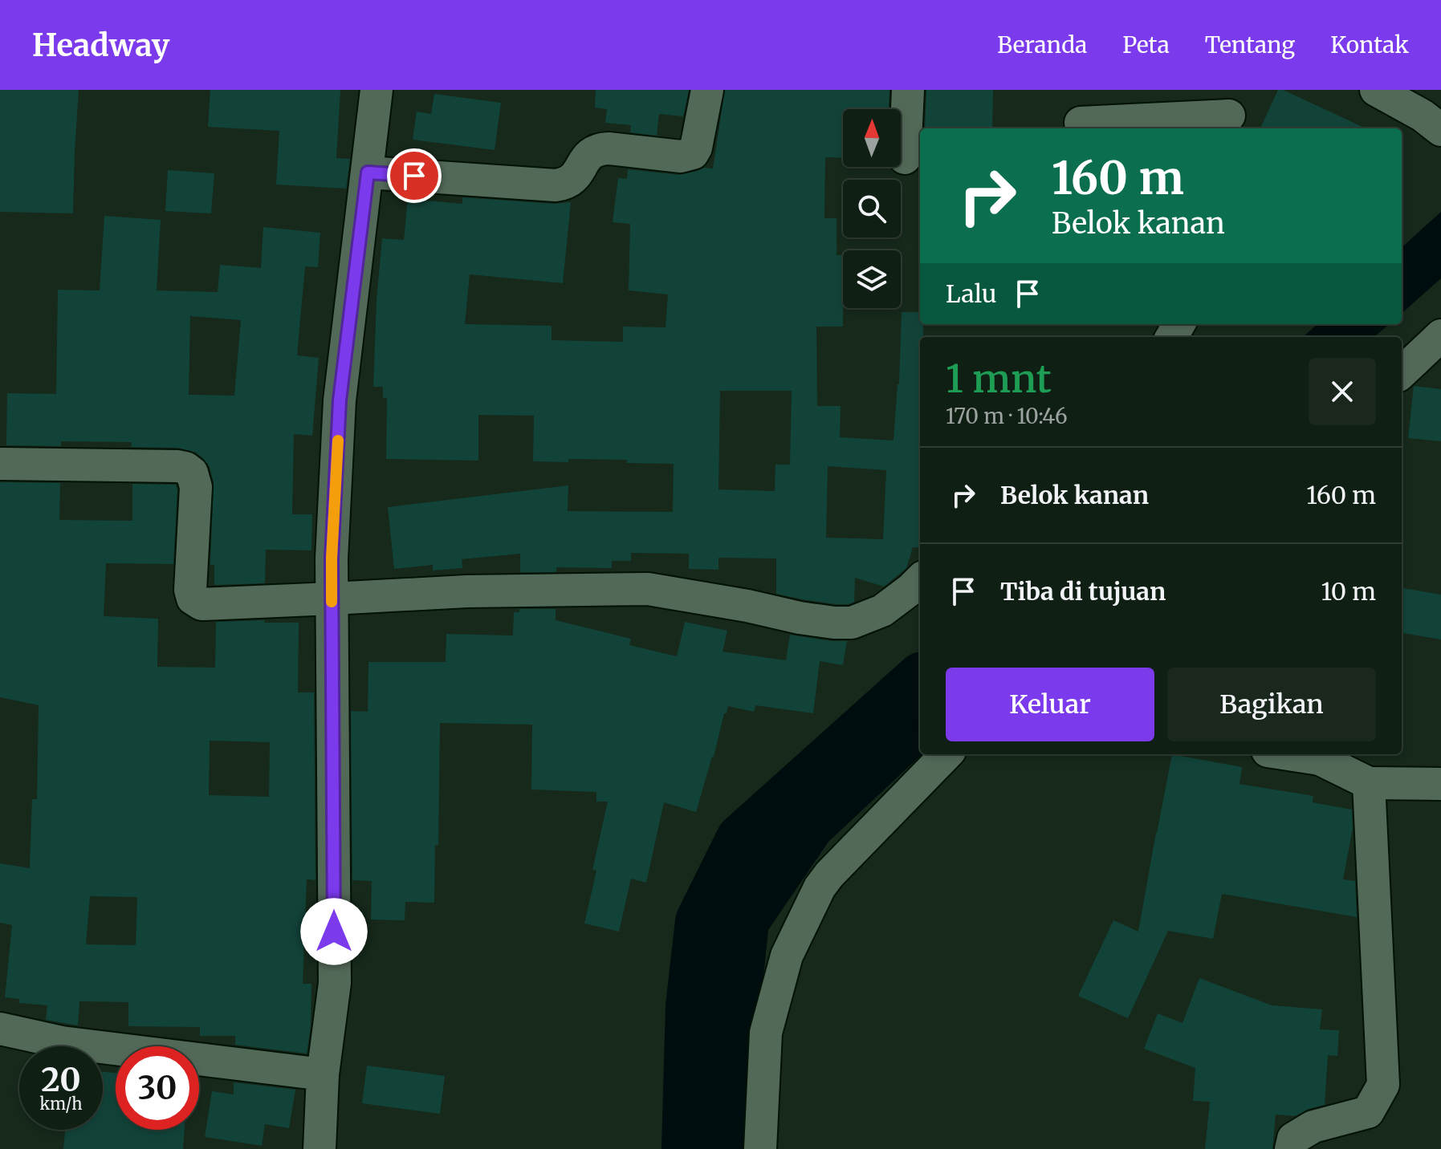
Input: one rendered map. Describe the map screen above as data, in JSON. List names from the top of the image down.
{
  "north": "top",
  "page": {
    "header": "Headway",
    "nav": [
      "Beranda",
      "Peta",
      "Tentang",
      "Kontak"
    ],
    "turn": ["160 m", "Belok kanan"],
    "then": "Lalu",
    "heading": ["1 mnt", "170 m · 10:46"],
    "list": [
      {
        "name": "Belok kanan",
        "value": "160 m"
      },
      {
        "name": "Tiba di tujuan",
        "value": "10 m"
      }
    ],
    "buttons": ["Keluar", "Bagikan"],
    "speed": "20 km/h",
    "limit": "30"
  }
}
